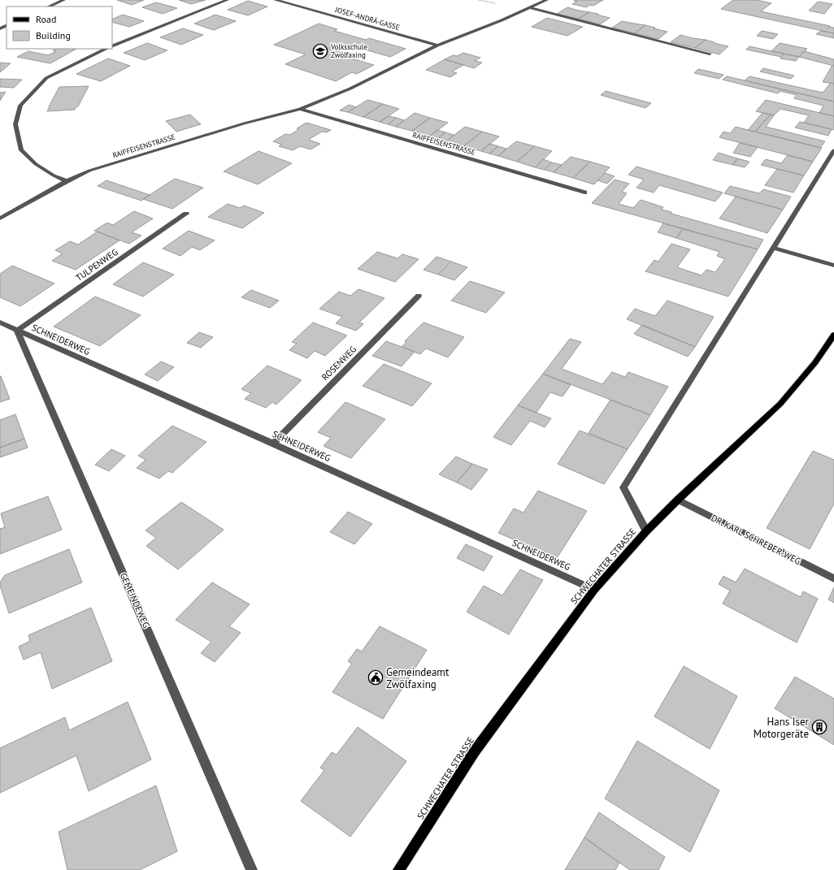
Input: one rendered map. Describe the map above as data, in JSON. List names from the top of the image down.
{
  "streets": {
    "main road": ["SCHWECHATER STRASSE"],
    "street": [
      "JOSEF-ANDRÄ-GASSE",
      "RAIFFEISENSTRASSE",
      "TULPENWEG",
      "SCHNEIDERWEG",
      "ROSENWEG",
      "DR. KARL SCHREBER-WEG",
      "GEMEINDEWEG"
    ]
  },
  "crossings": [
    ["JOSEF-ANDRÄ-GASSE", "RAIFFEISENSTRASSE"],
    ["TULPENWEG", "SCHNEIDERWEG"],
    ["TULPENWEG", "GEMEINDEWEG"],
    ["SCHNEIDERWEG", "ROSENWEG"],
    ["SCHNEIDERWEG", "SCHWECHATER STRASSE"],
    ["SCHNEIDERWEG", "GEMEINDEWEG"],
    ["DR. KARL SCHREBER-WEG", "SCHWECHATER STRASSE"]
  ],
  "places": {
    "school or university": ["Volksschule Zwölfaxing"],
    "public building": ["Gemeindeamt Zwölfaxing"],
    "building": ["Hans Iser Motorgeräte"]
  },
  "legend": ["Road", "Building"]
}
